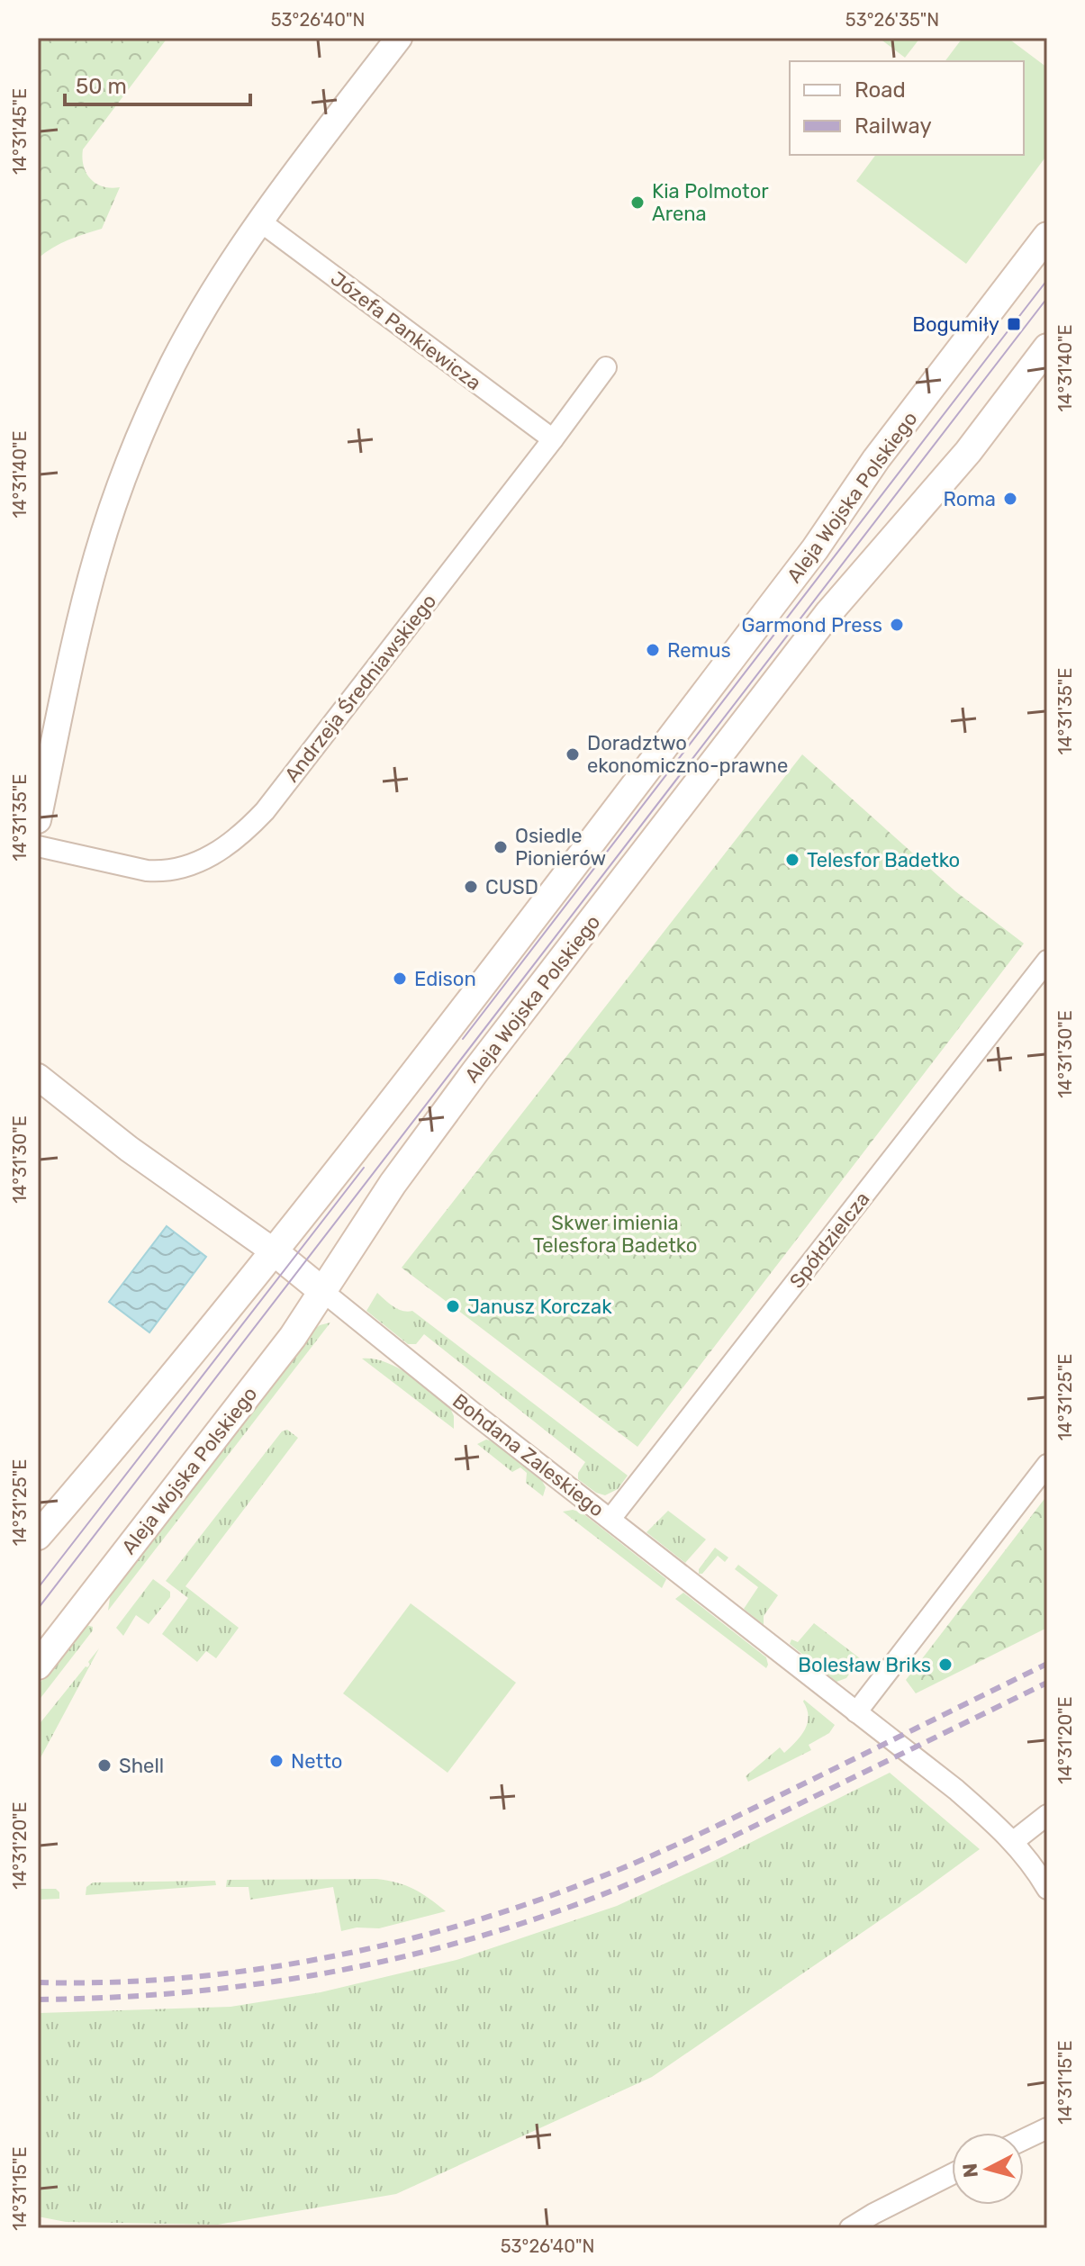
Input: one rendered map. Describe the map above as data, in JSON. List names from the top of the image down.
{
  "streets": {
    "main road": ["Aleja Wojska Polskiego", "Bohdana Zaleskiego"],
    "street": ["Józefa Pankiewicza", "Andrzeja Średniawskiego", "Spółdzielcza"]
  },
  "crossings": [
    ["Józefa Pankiewicza", "Andrzeja Średniawskiego"],
    ["Aleja Wojska Polskiego", "Bohdana Zaleskiego"],
    ["Spółdzielcza", "Bohdana Zaleskiego"]
  ],
  "parks": ["Skwer imienia Telesfora Badetko"],
  "places": {
    "other": [
      "Kia Polmotor Arena",
      "Roma",
      "Garmond Press",
      "Remus",
      "Doradztwo ekonomiczno-prawne",
      "Osiedle Pionierów",
      "Telesfor Badetko",
      "CUSD",
      "Edison",
      "Janusz Korczak",
      "Bolesław Briks",
      "Netto",
      "Shell"
    ],
    "transit": ["Bogumiły"]
  },
  "legend": ["Road", "Railway"],
  "scale_bar": "50 m",
  "north": "left",
  "coordinates": [
    "53°26'40\"N",
    "53°26'35\"N",
    "14°31'45\"E",
    "14°31'40\"E",
    "14°31'35\"E",
    "14°31'30\"E",
    "14°31'25\"E",
    "14°31'20\"E",
    "14°31'15\"E"
  ]
}
